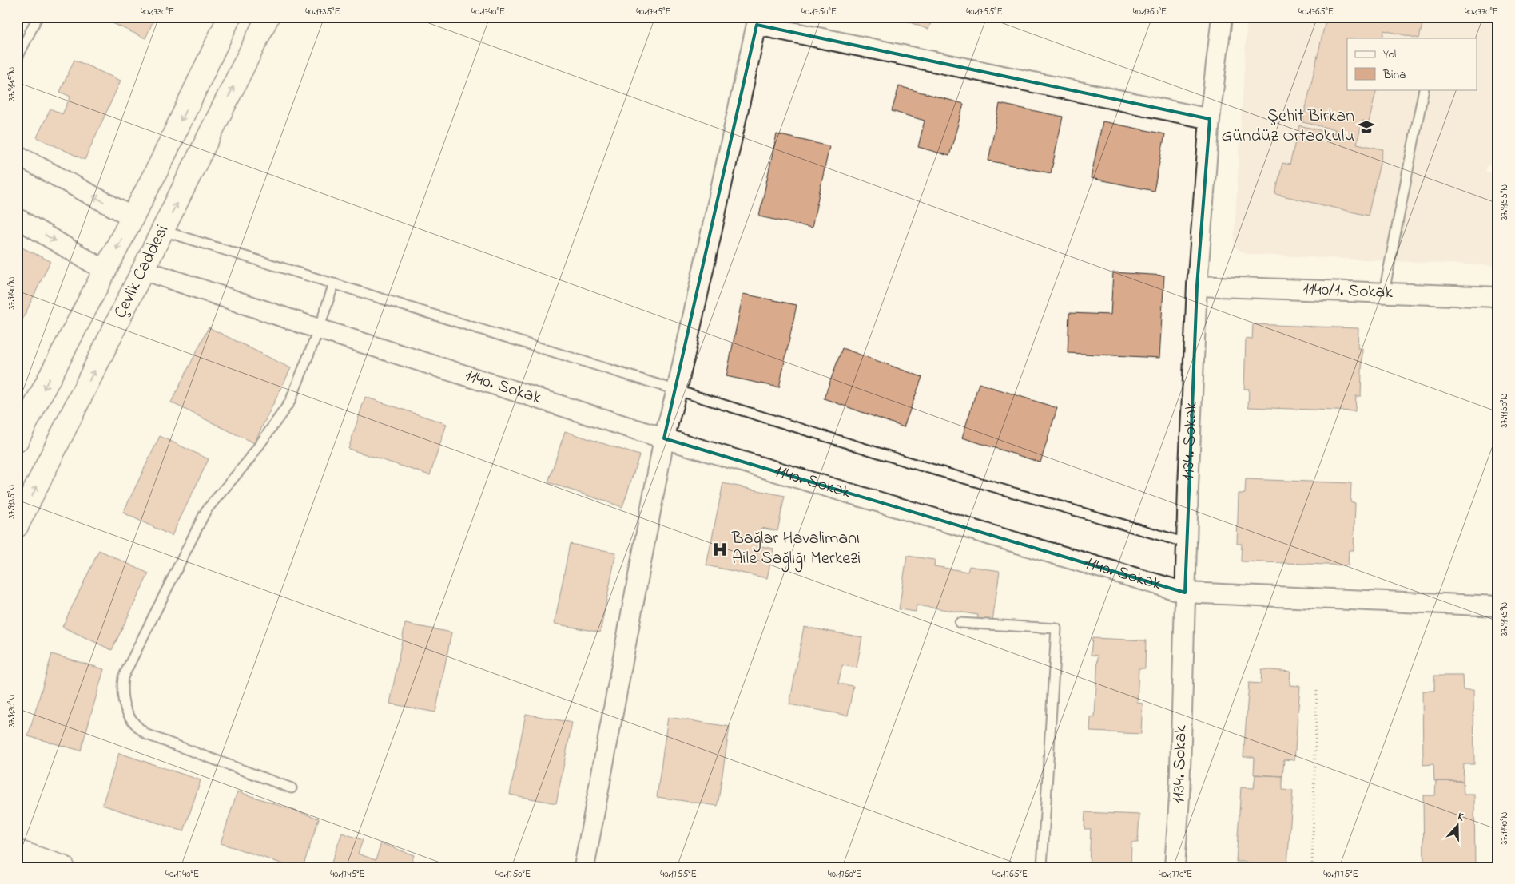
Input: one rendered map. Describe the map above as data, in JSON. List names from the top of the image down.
{
  "streets": {
    "main road": ["Çevlik Caddesi"],
    "street": ["1140/1. Sokak", "1140. Sokak", "1134. Sokak"]
  },
  "crossings": [
    ["Çevlik Caddesi", "1140. Sokak"],
    ["1140/1. Sokak", "1134. Sokak"],
    ["1140. Sokak", "1134. Sokak"]
  ],
  "places": {
    "school or university": ["Şehit Birkan Gündüz Ortaokulu"],
    "hospital": ["Bağlar Havalimanı Aile Sağlığı Merkezi"]
  },
  "legend": ["Yol", "Bina"],
  "north": "top",
  "coordinates": [
    "40.1730°E",
    "40.1735°E",
    "40.1740°E",
    "40.1745°E",
    "40.1750°E",
    "40.1755°E",
    "40.1760°E",
    "40.1765°E",
    "40.1770°E",
    "37.9145°N",
    "37.9155°N",
    "37.9140°N",
    "37.9150°N",
    "37.9135°N",
    "37.9130°N",
    "40.1775°E"
  ]
}
